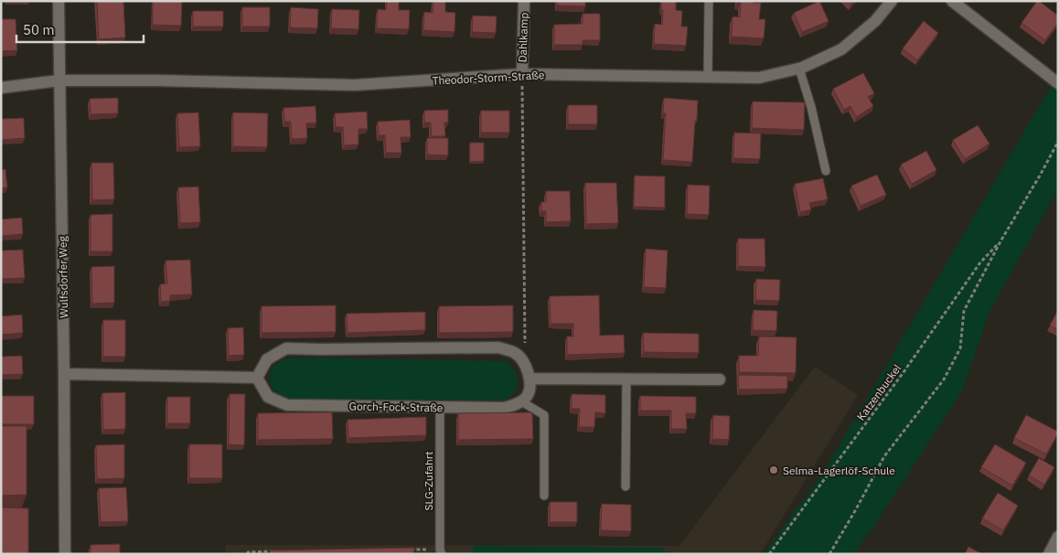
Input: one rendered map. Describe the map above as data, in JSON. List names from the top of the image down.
{
  "streets": {
    "street": [
      "Dahlkamp",
      "Theodor-Storm-Straße",
      "Wulfsdorfer Weg",
      "Gorch-Fock-Straße"
    ],
    "lane": ["SLG-Zufahrt"],
    "path": ["Katzenbuckel"]
  },
  "crossings": [
    ["Dahlkamp", "Theodor-Storm-Straße"],
    ["Theodor-Storm-Straße", "Wulfsdorfer Weg"],
    ["Gorch-Fock-Straße", "SLG-Zufahrt"]
  ],
  "places": ["Selma-Lagerlöf-Schule"],
  "scale_bar": "50 m"
}
